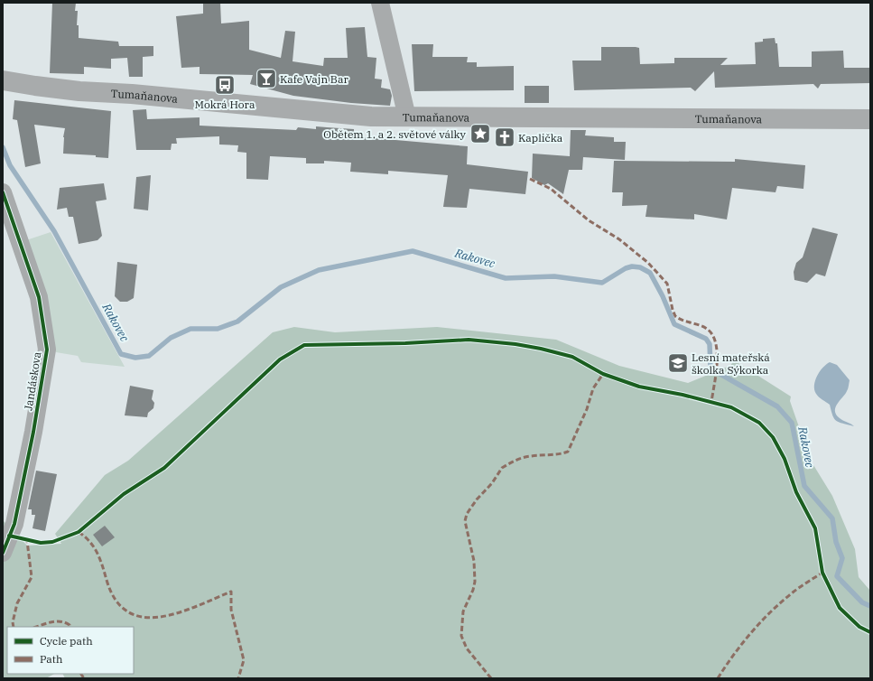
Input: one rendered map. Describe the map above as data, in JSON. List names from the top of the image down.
{
  "streets": {
    "street": ["Tumaňanova", "Jandáskova"]
  },
  "water": ["Rakovec"],
  "places": {
    "bar": ["Kafe Vajn Bar"],
    "bus stop": ["Mokrá Hora"],
    "place": ["Obětem 1. a 2. světové války"],
    "church": ["Kaplička"],
    "school or university": ["Lesní mateřská školka Sýkorka"]
  },
  "legend": ["Cycle path", "Path"]
}
